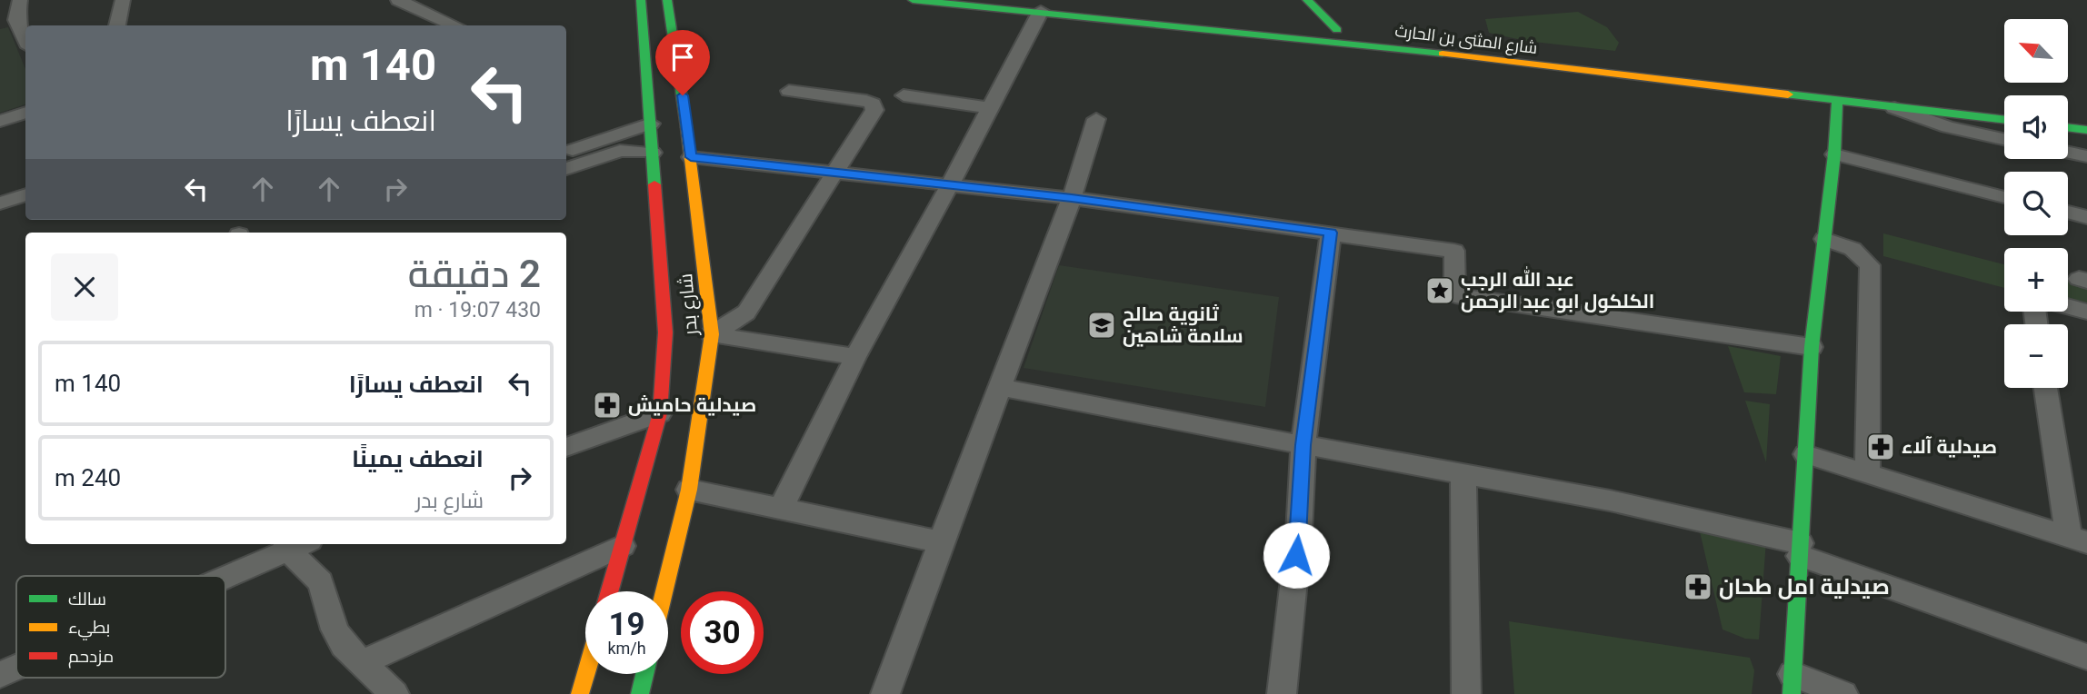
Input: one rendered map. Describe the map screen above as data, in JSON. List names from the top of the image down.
{
  "streets": {
    "main road": ["شارع المثنى بن الحارث", "شارع بدر"]
  },
  "places": {
    "place": ["عبد الله الرجب الكلكول ابو عبد الرحمن"],
    "school or university": ["ثانوية صالح سلامة شاهين"],
    "pharmacy": ["صيدلية حاميش", "صيدلية آلاء", "صيدلية امل طحان"]
  },
  "legend": ["سالك", "بطيء", "مزدحم"],
  "north": "top left",
  "page": {
    "map_buttons": ["+", "−"],
    "turn": ["140 m", "انعطف يسارًا"],
    "heading": ["2 دقيقة", "430 m · 19:07"],
    "list": [
      {
        "name": "انعطف يسارًا",
        "value": "140 m"
      },
      {
        "name": "انعطف يمينًا",
        "note": "شارع بدر",
        "value": "240 m"
      }
    ],
    "speed": "19 km/h",
    "limit": "30"
  }
}
